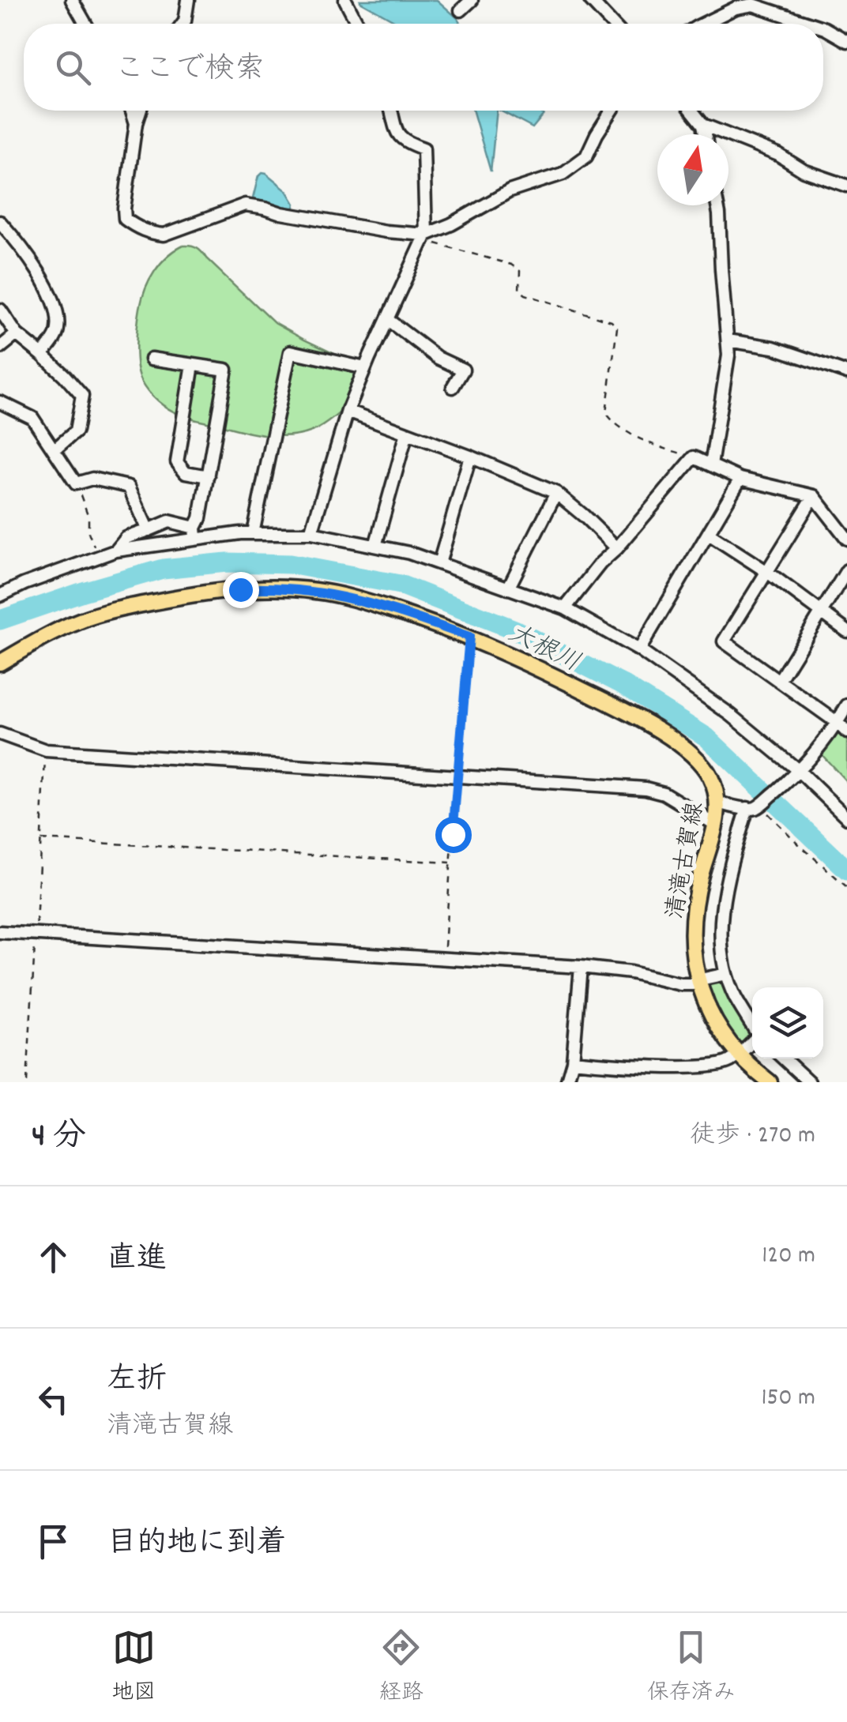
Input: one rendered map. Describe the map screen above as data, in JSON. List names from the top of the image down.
{
  "streets": {
    "main road": ["清滝古賀線"]
  },
  "water": ["大根川"],
  "north": "top",
  "page": {
    "search": "ここで検索",
    "heading": ["4 分", "徒歩 · 270 m"],
    "list": [
      ["直進", "120 m"],
      ["左折", "清滝古賀線", "150 m"],
      "目的地に到着"
    ],
    "nav": ["地図", "経路", "保存済み"]
  }
}
